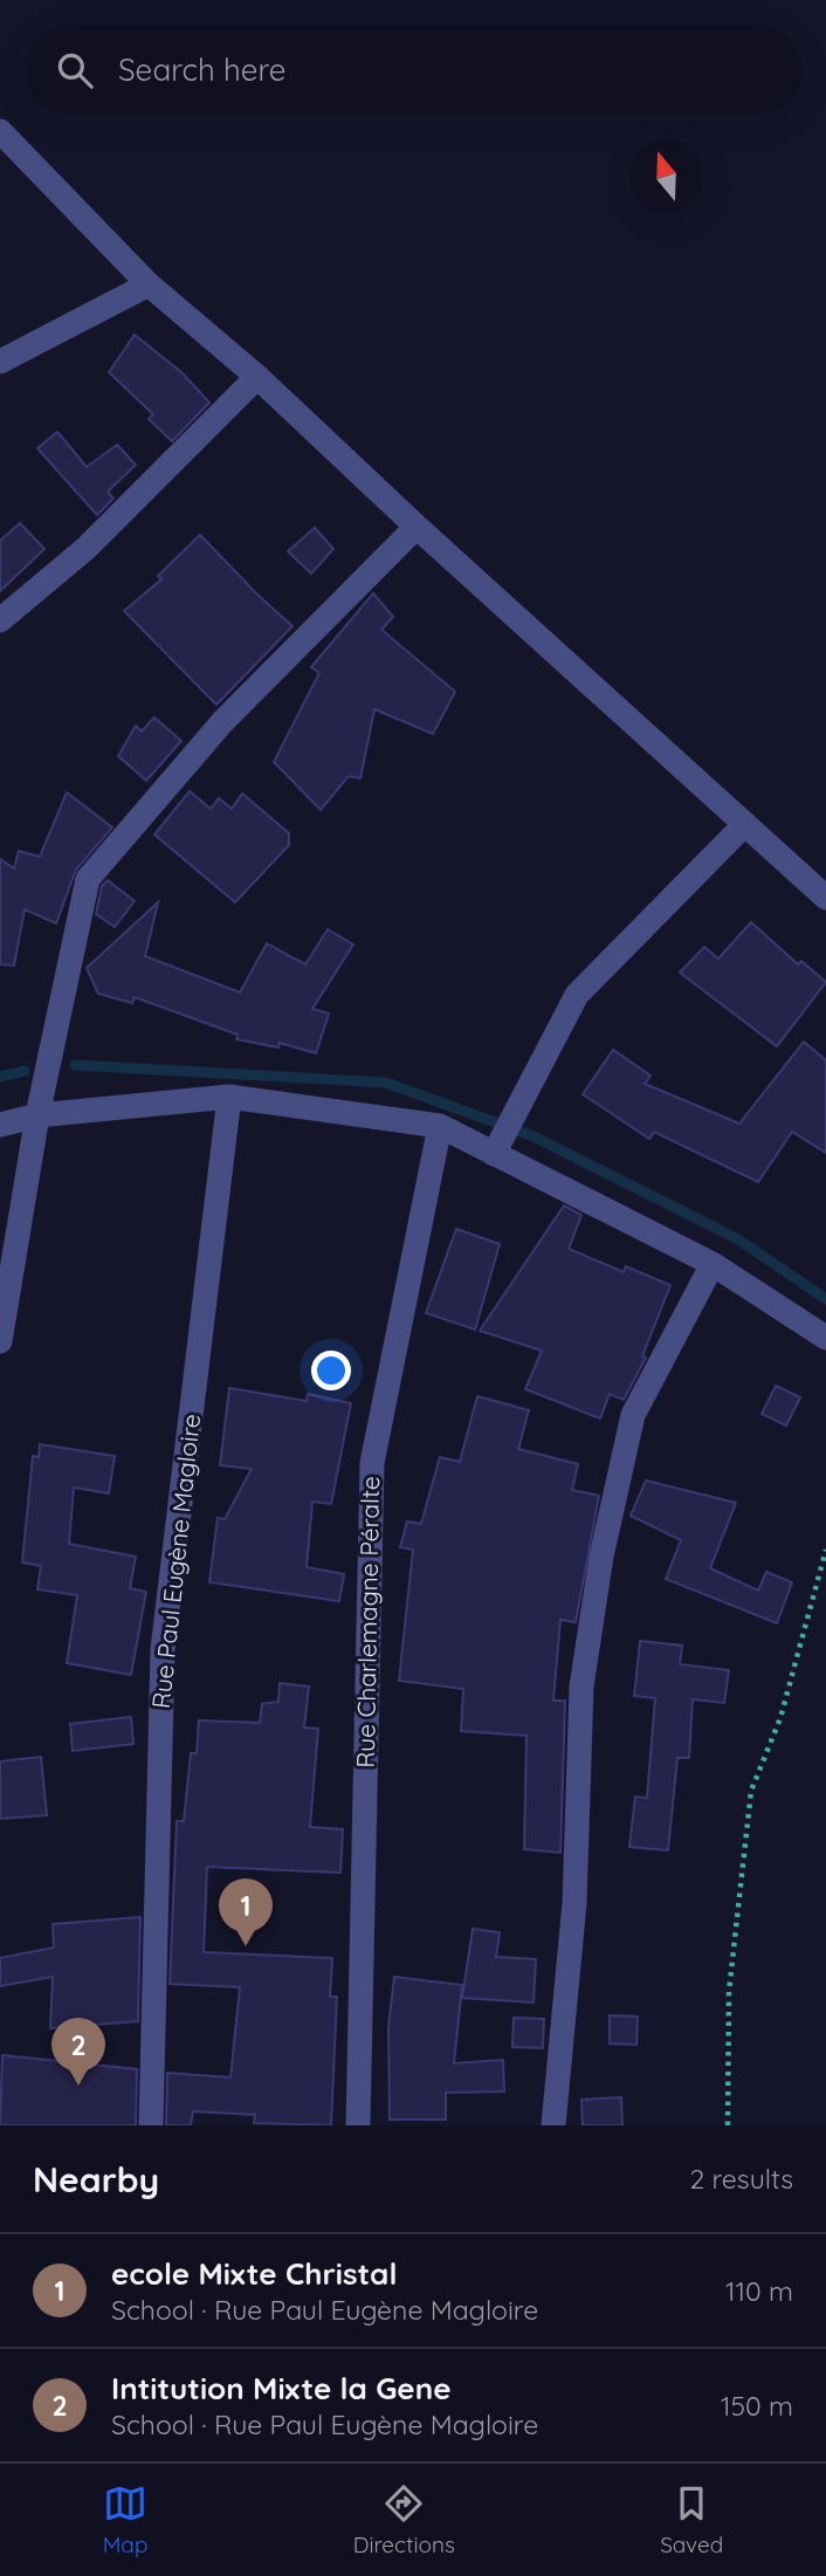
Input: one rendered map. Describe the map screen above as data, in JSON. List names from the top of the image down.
{
  "streets": {
    "street": ["Rue Paul Eugène Magloire", "Rue Charlemagne Péralte"]
  },
  "north": "top",
  "page": {
    "search": "Search here",
    "pins": ["1", "2"],
    "heading": ["Nearby", "2 results"],
    "list": [
      {
        "mark": "1",
        "name": "ecole Mixte Christal",
        "note": "School · Rue Paul Eugène Magloire",
        "value": "110 m"
      },
      {
        "mark": "2",
        "name": "Intitution Mixte la Gene",
        "note": "School · Rue Paul Eugène Magloire",
        "value": "150 m"
      }
    ],
    "nav": ["Map", "Directions", "Saved"]
  }
}
